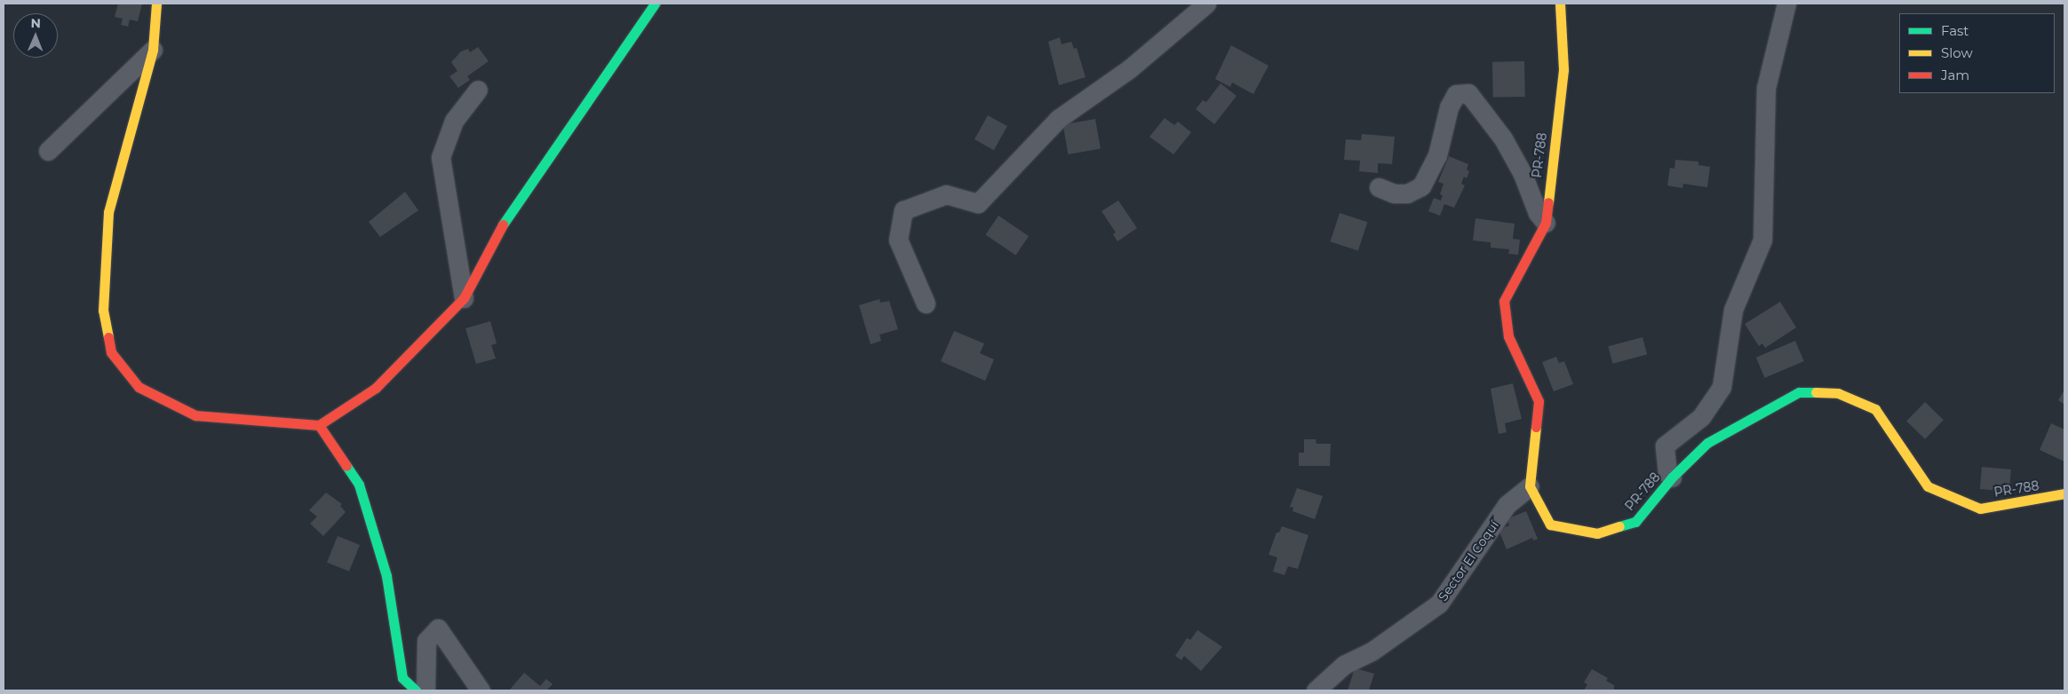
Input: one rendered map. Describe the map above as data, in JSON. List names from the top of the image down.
{
  "streets": {
    "street": ["PR-788", "Sector El Coquí"]
  },
  "crossings": [
    ["PR-788", "Sector El Coquí"]
  ],
  "legend": ["Fast", "Slow", "Jam"],
  "north": "top"
}
